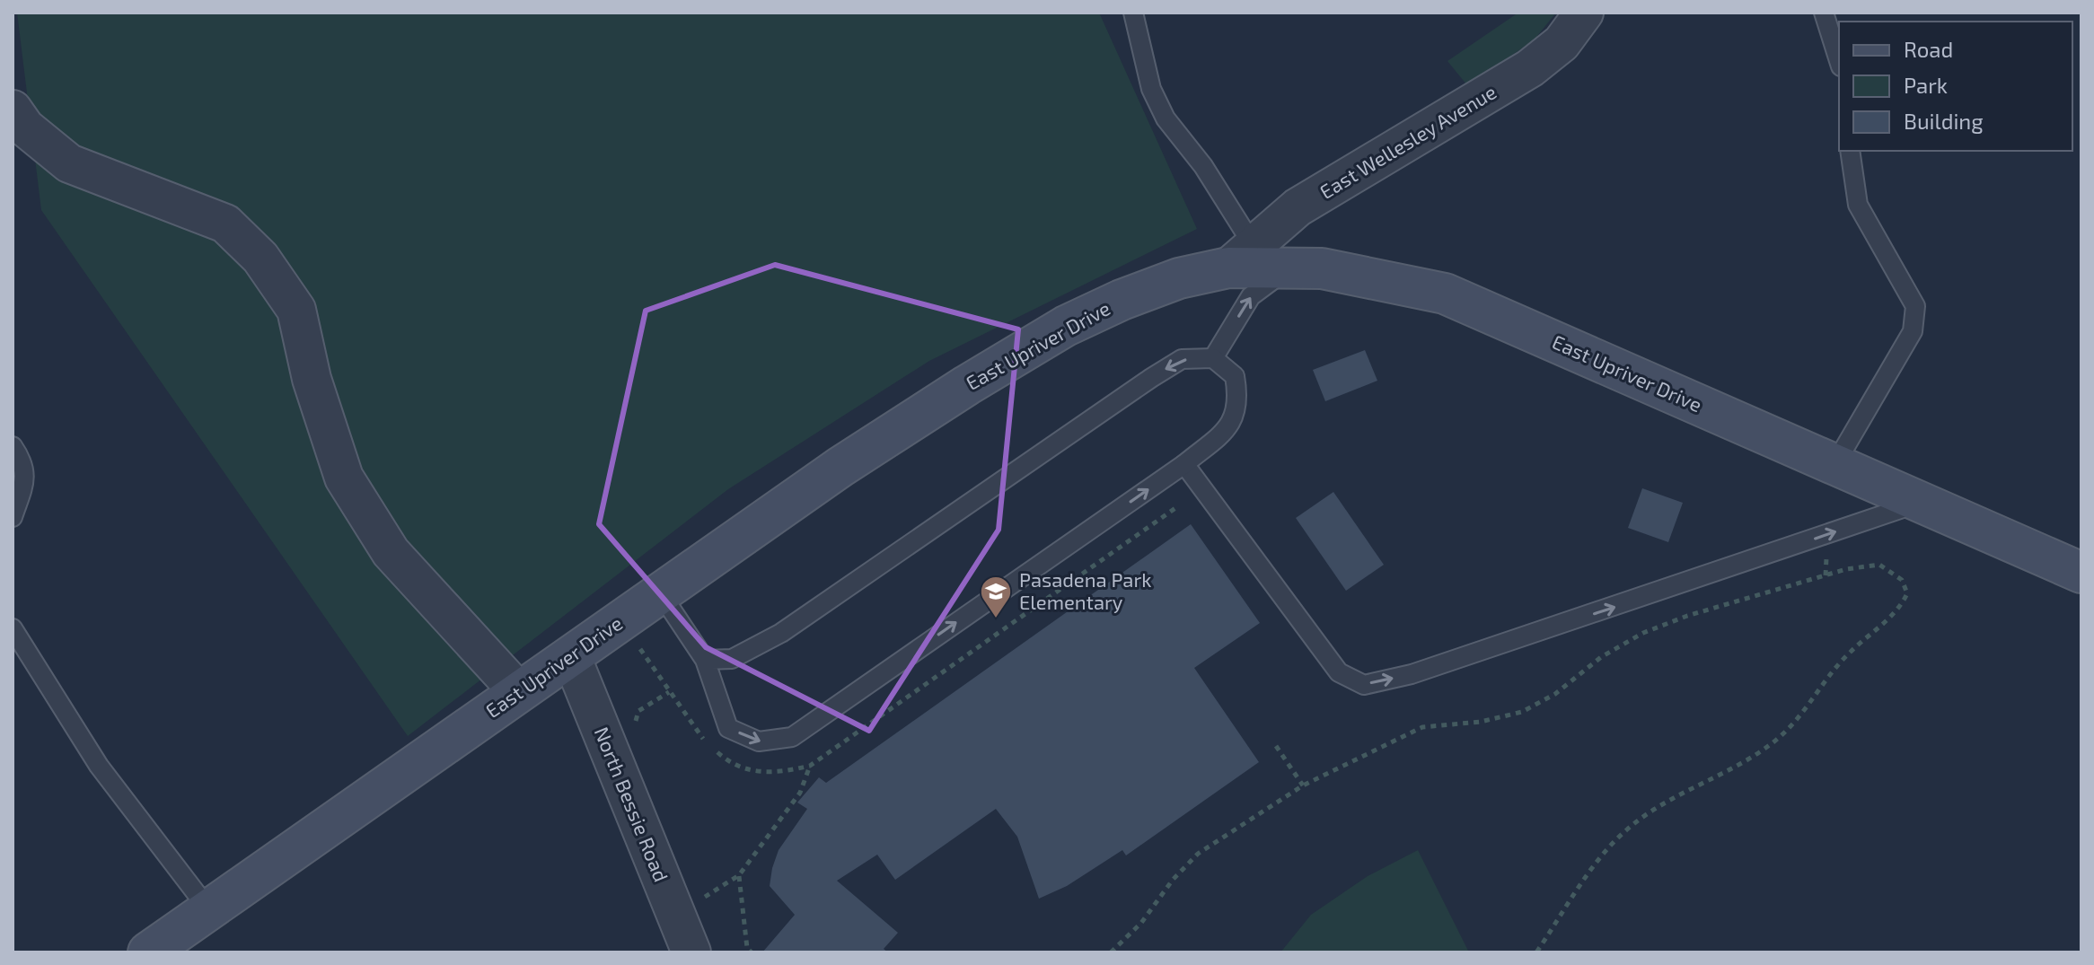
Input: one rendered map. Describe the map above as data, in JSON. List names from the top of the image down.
{
  "streets": {
    "main road": ["East Upriver Drive"],
    "street": ["East Wellesley Avenue", "North Bessie Road"]
  },
  "crossings": [
    ["East Wellesley Avenue", "East Upriver Drive"],
    ["East Upriver Drive", "North Bessie Road"]
  ],
  "places": {
    "school or university": ["Pasadena Park Elementary"]
  },
  "legend": ["Road", "Park", "Building"]
}
